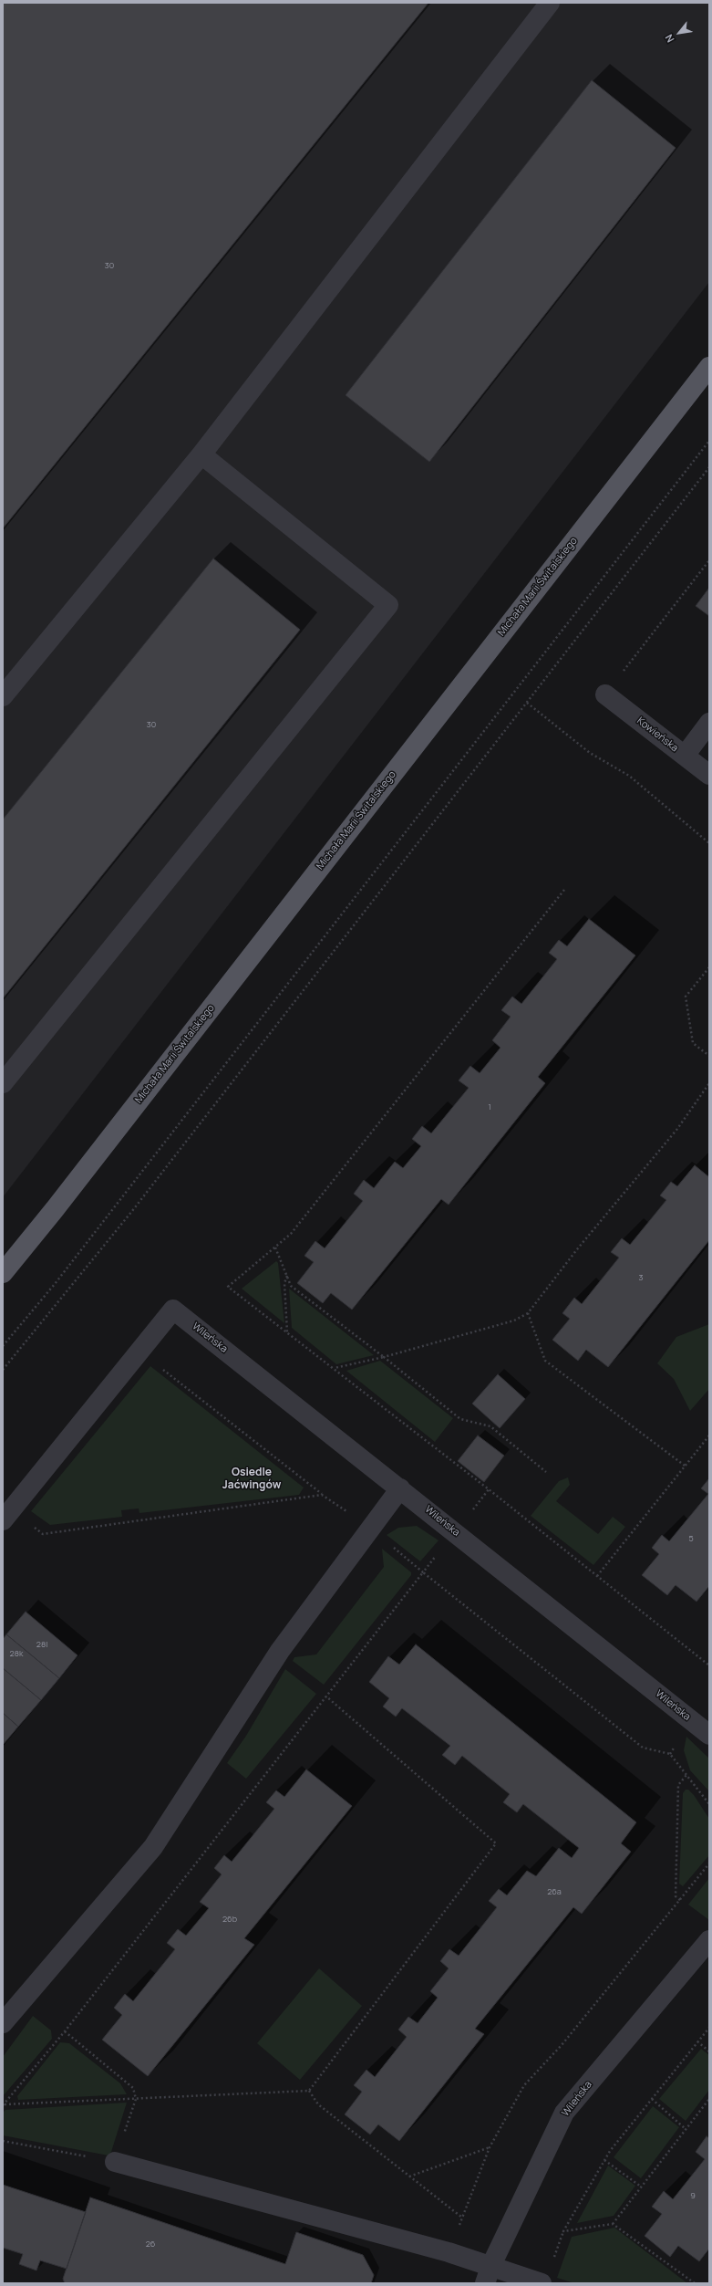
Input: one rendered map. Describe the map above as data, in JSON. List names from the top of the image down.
{
  "streets": {
    "main road": ["Michała Marii Świtalskiego"],
    "street": ["Kowieńska", "Wileńska"]
  },
  "districts": ["Osiedle Jaćwingów"],
  "house_numbers": [
    "30",
    "30",
    "1",
    "3",
    "5",
    "28l",
    "28k",
    "26a",
    "26b",
    "9",
    "26"
  ],
  "north": "bottom left"
}
